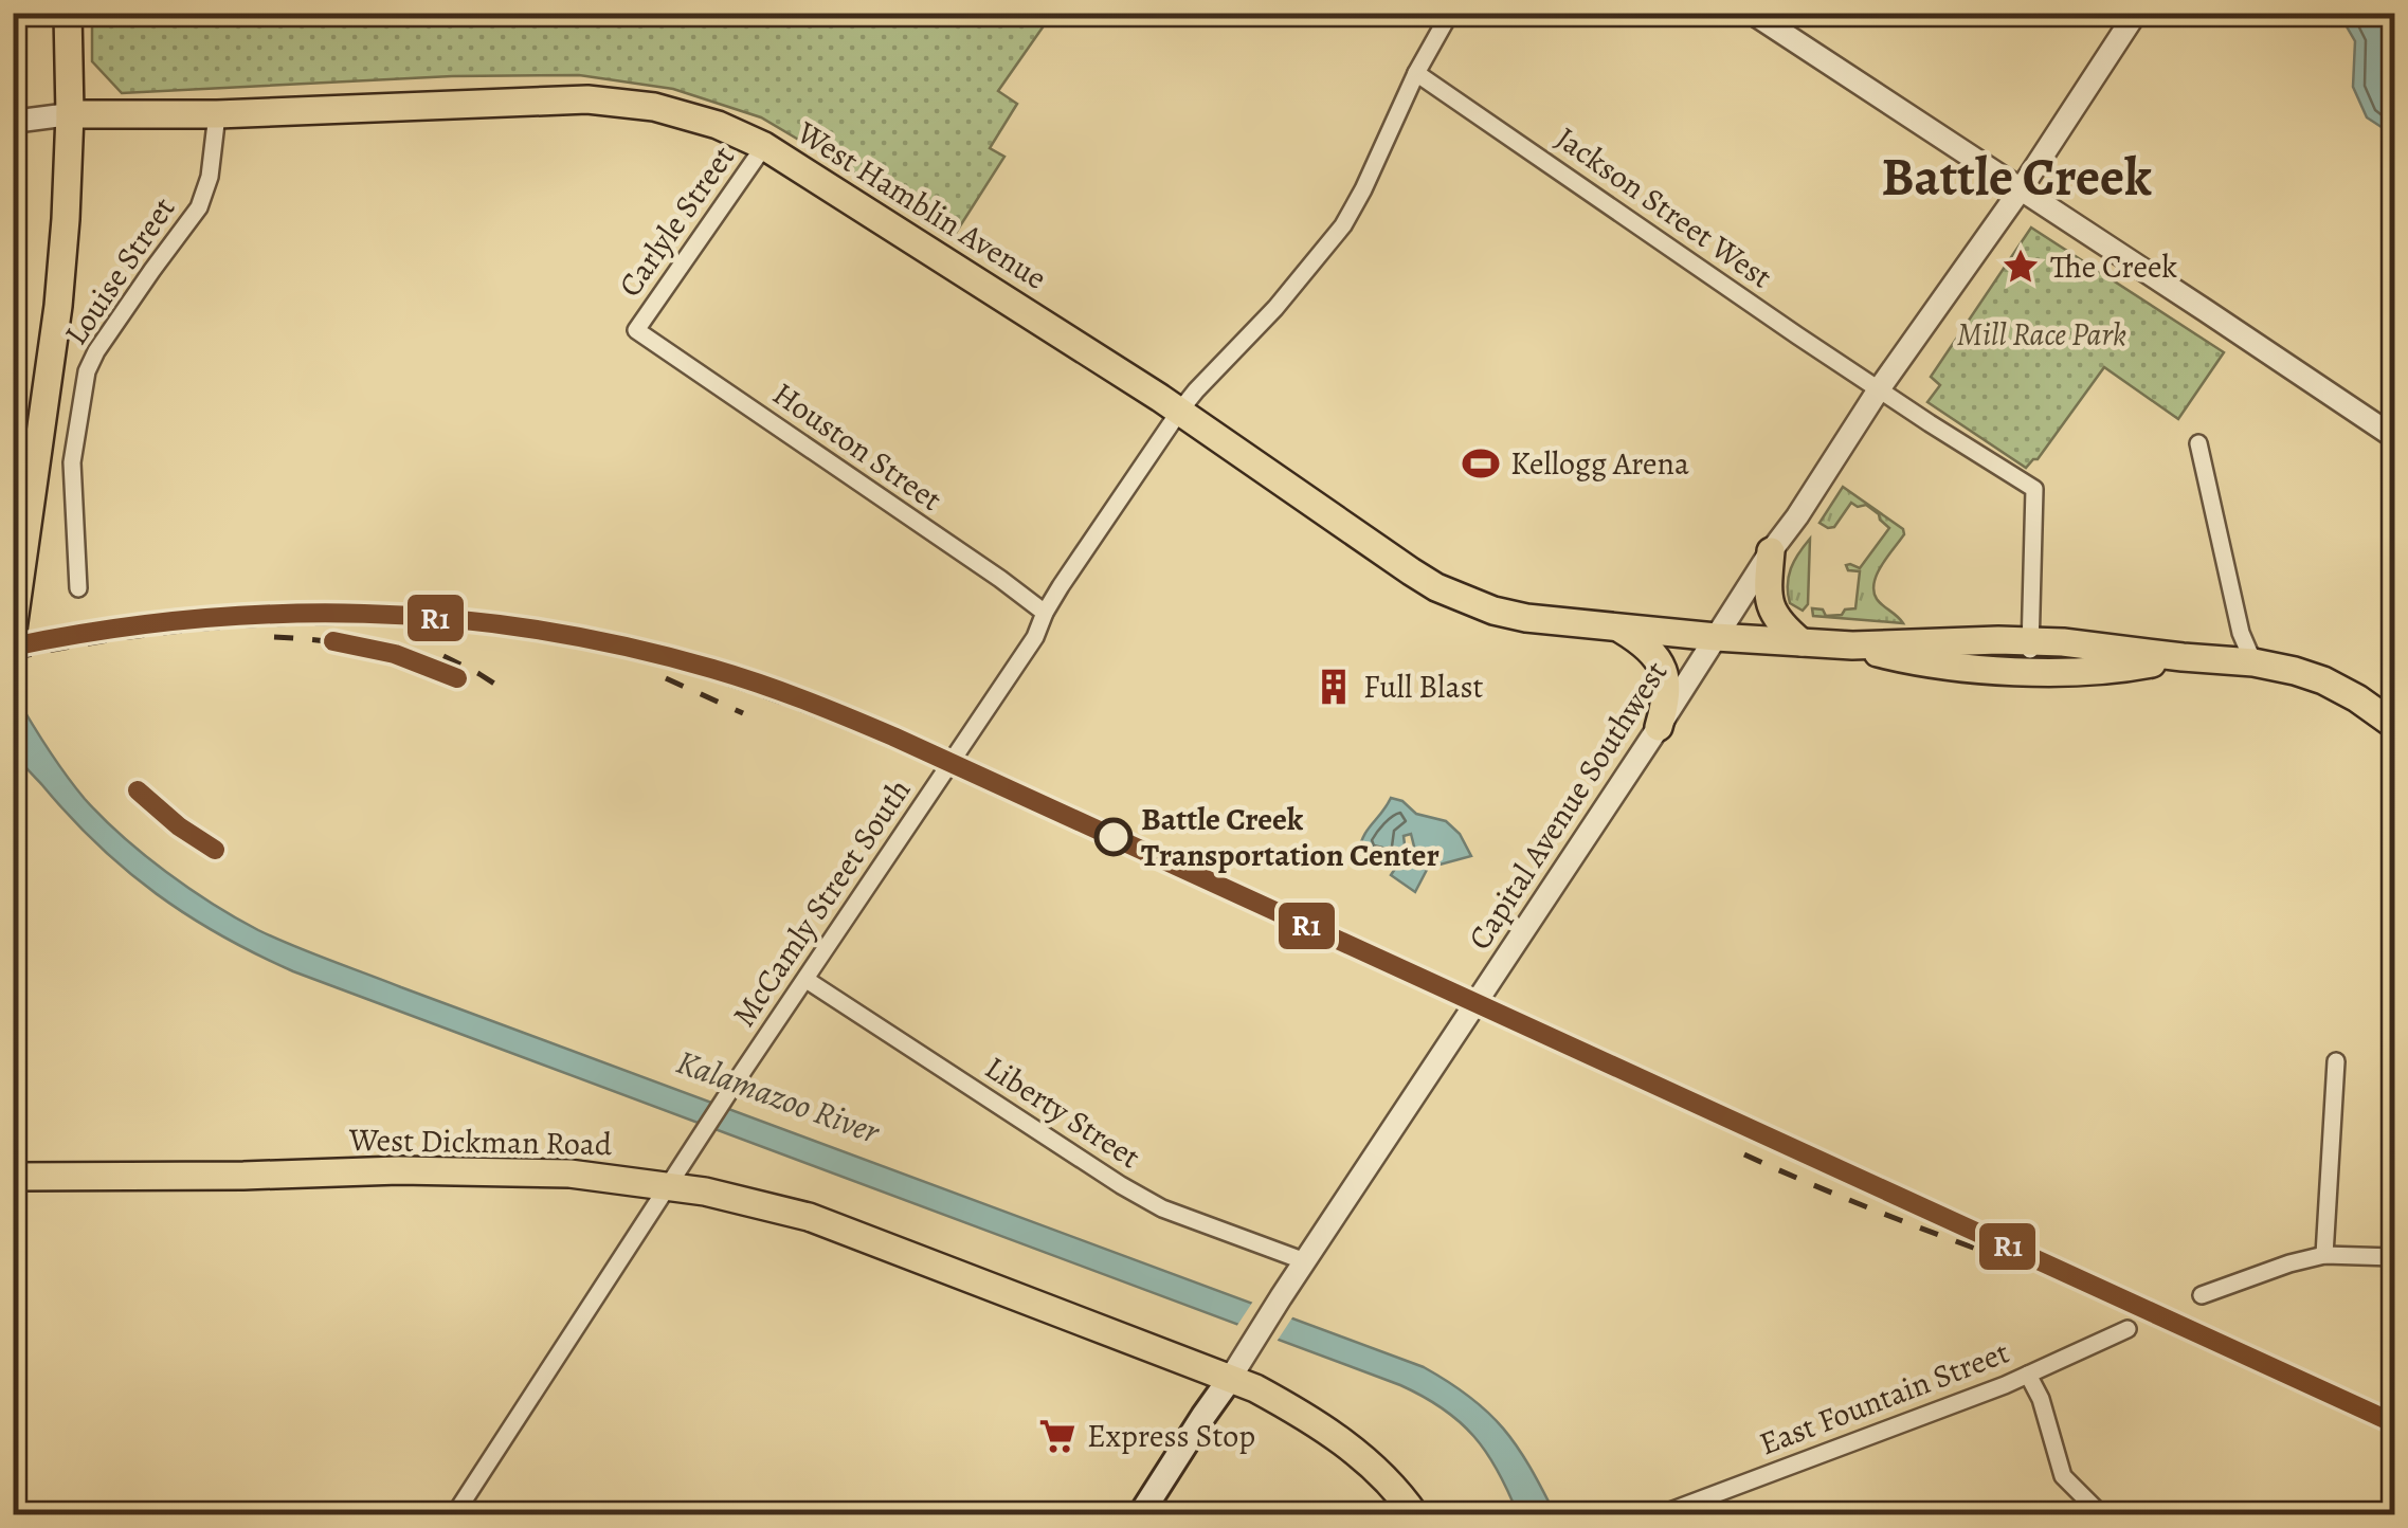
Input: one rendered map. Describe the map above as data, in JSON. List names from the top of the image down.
{
  "streets": {
    "main road": ["West Hamblin Avenue", "Capital Avenue Southwest", "West Dickman Road"],
    "street": [
      "Jackson Street West",
      "Carlyle Street",
      "Louise Street",
      "Houston Street",
      "McCamly Street South",
      "Liberty Street",
      "East Fountain Street"
    ]
  },
  "crossings": [
    ["West Hamblin Avenue", "Carlyle Street"],
    ["West Hamblin Avenue", "Louise Street"],
    ["West Hamblin Avenue", "Capital Avenue Southwest"],
    ["West Hamblin Avenue", "McCamly Street South"],
    ["Jackson Street West", "Capital Avenue Southwest"],
    ["Jackson Street West", "McCamly Street South"],
    ["Carlyle Street", "Houston Street"],
    ["Houston Street", "McCamly Street South"],
    ["Capital Avenue Southwest", "Liberty Street"],
    ["Capital Avenue Southwest", "West Dickman Road"],
    ["McCamly Street South", "Liberty Street"],
    ["McCamly Street South", "West Dickman Road"]
  ],
  "districts": ["Battle Creek"],
  "water": ["Kalamazoo River"],
  "parks": ["Mill Race Park"],
  "places": {
    "place": ["The Creek"],
    "sports": ["Kellogg Arena"],
    "building": ["Full Blast"],
    "other": ["Battle Creek Transportation Center"],
    "supermarket": ["Express Stop"]
  },
  "lines": ["transit line R1"]
}
